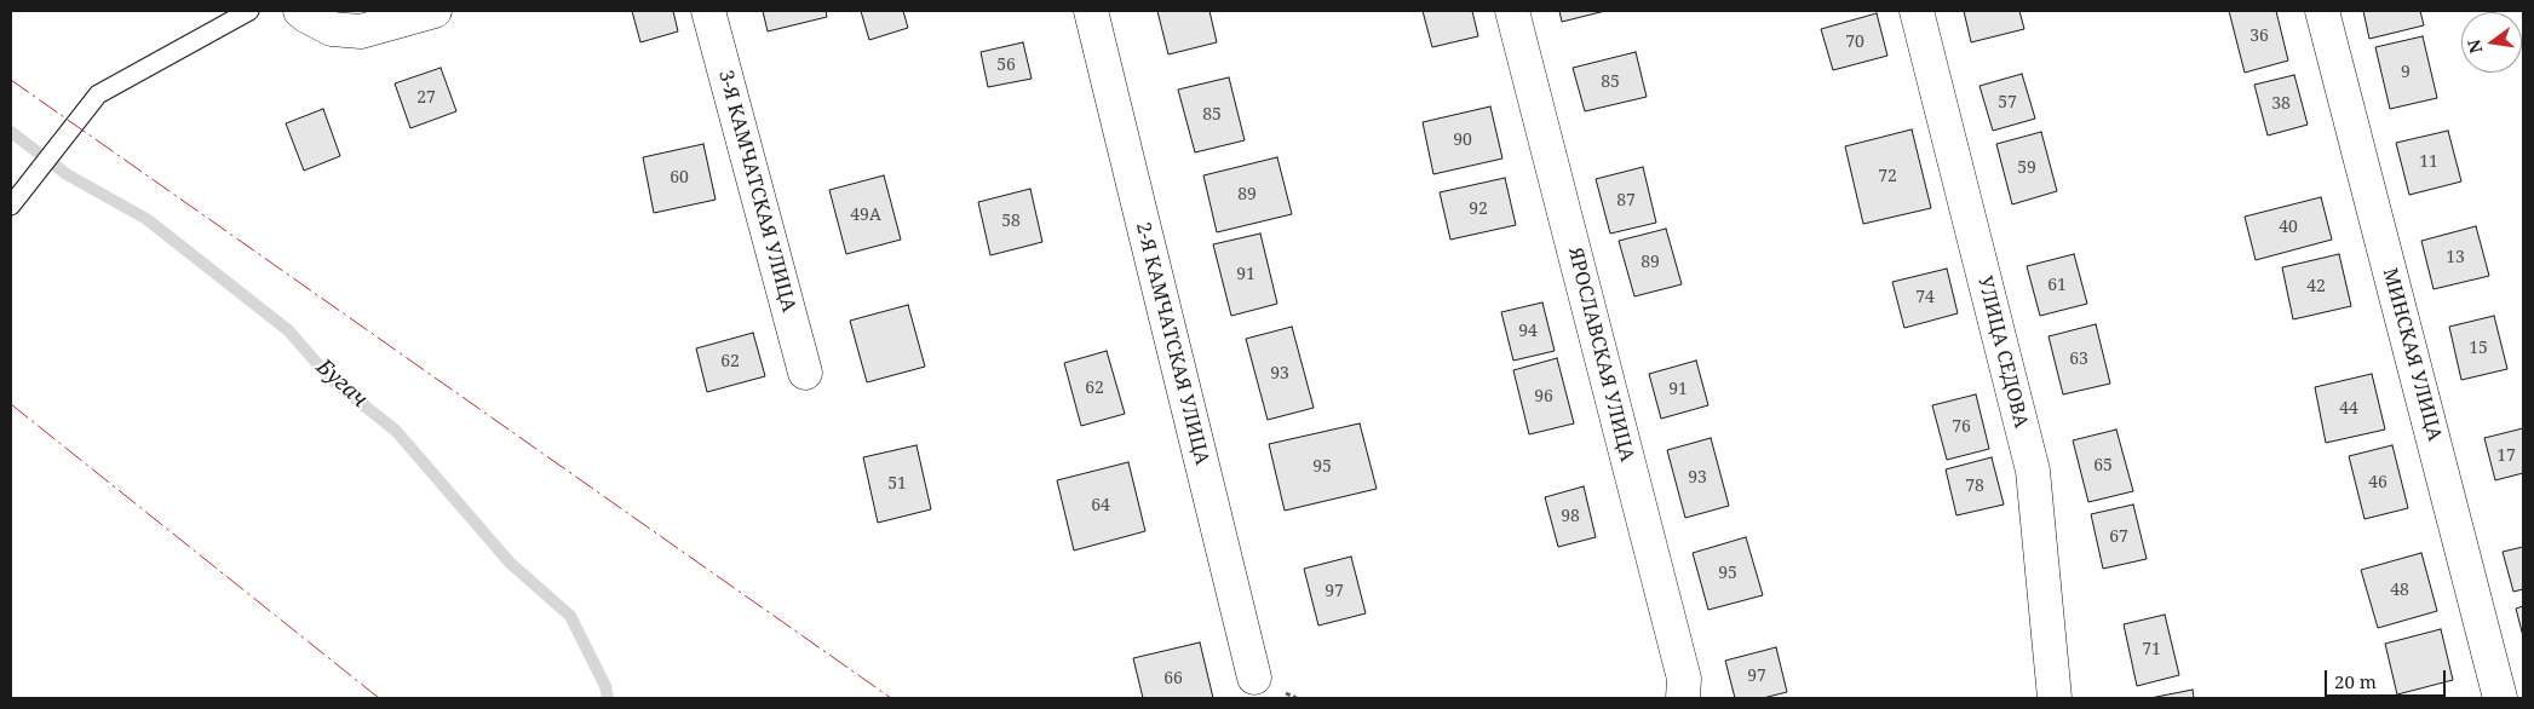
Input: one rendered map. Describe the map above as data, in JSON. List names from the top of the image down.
{
  "streets": {
    "street": [
      "3-Я КАМЧАТСКАЯ УЛИЦА",
      "2-Я КАМЧАТСКАЯ УЛИЦА",
      "УЛИЦА СЕДОВА",
      "ЯРОСЛАВСКАЯ УЛИЦА",
      "МИНСКАЯ УЛИЦА"
    ]
  },
  "water": ["Бугач"],
  "house_numbers": [
    "36",
    "70",
    "56",
    "9",
    "85",
    "27",
    "57",
    "38",
    "85",
    "90",
    "11",
    "59",
    "72",
    "60",
    "89",
    "87",
    "92",
    "49А",
    "58",
    "40",
    "13",
    "89",
    "91",
    "61",
    "42",
    "74",
    "94",
    "15",
    "63",
    "62",
    "93",
    "62",
    "91",
    "96",
    "44",
    "76",
    "17",
    "65",
    "95",
    "93",
    "46",
    "51",
    "78",
    "64",
    "98",
    "67",
    "95",
    "48",
    "97",
    "71",
    "97",
    "66"
  ],
  "scale_bar": "20 m",
  "north": "left"
}
